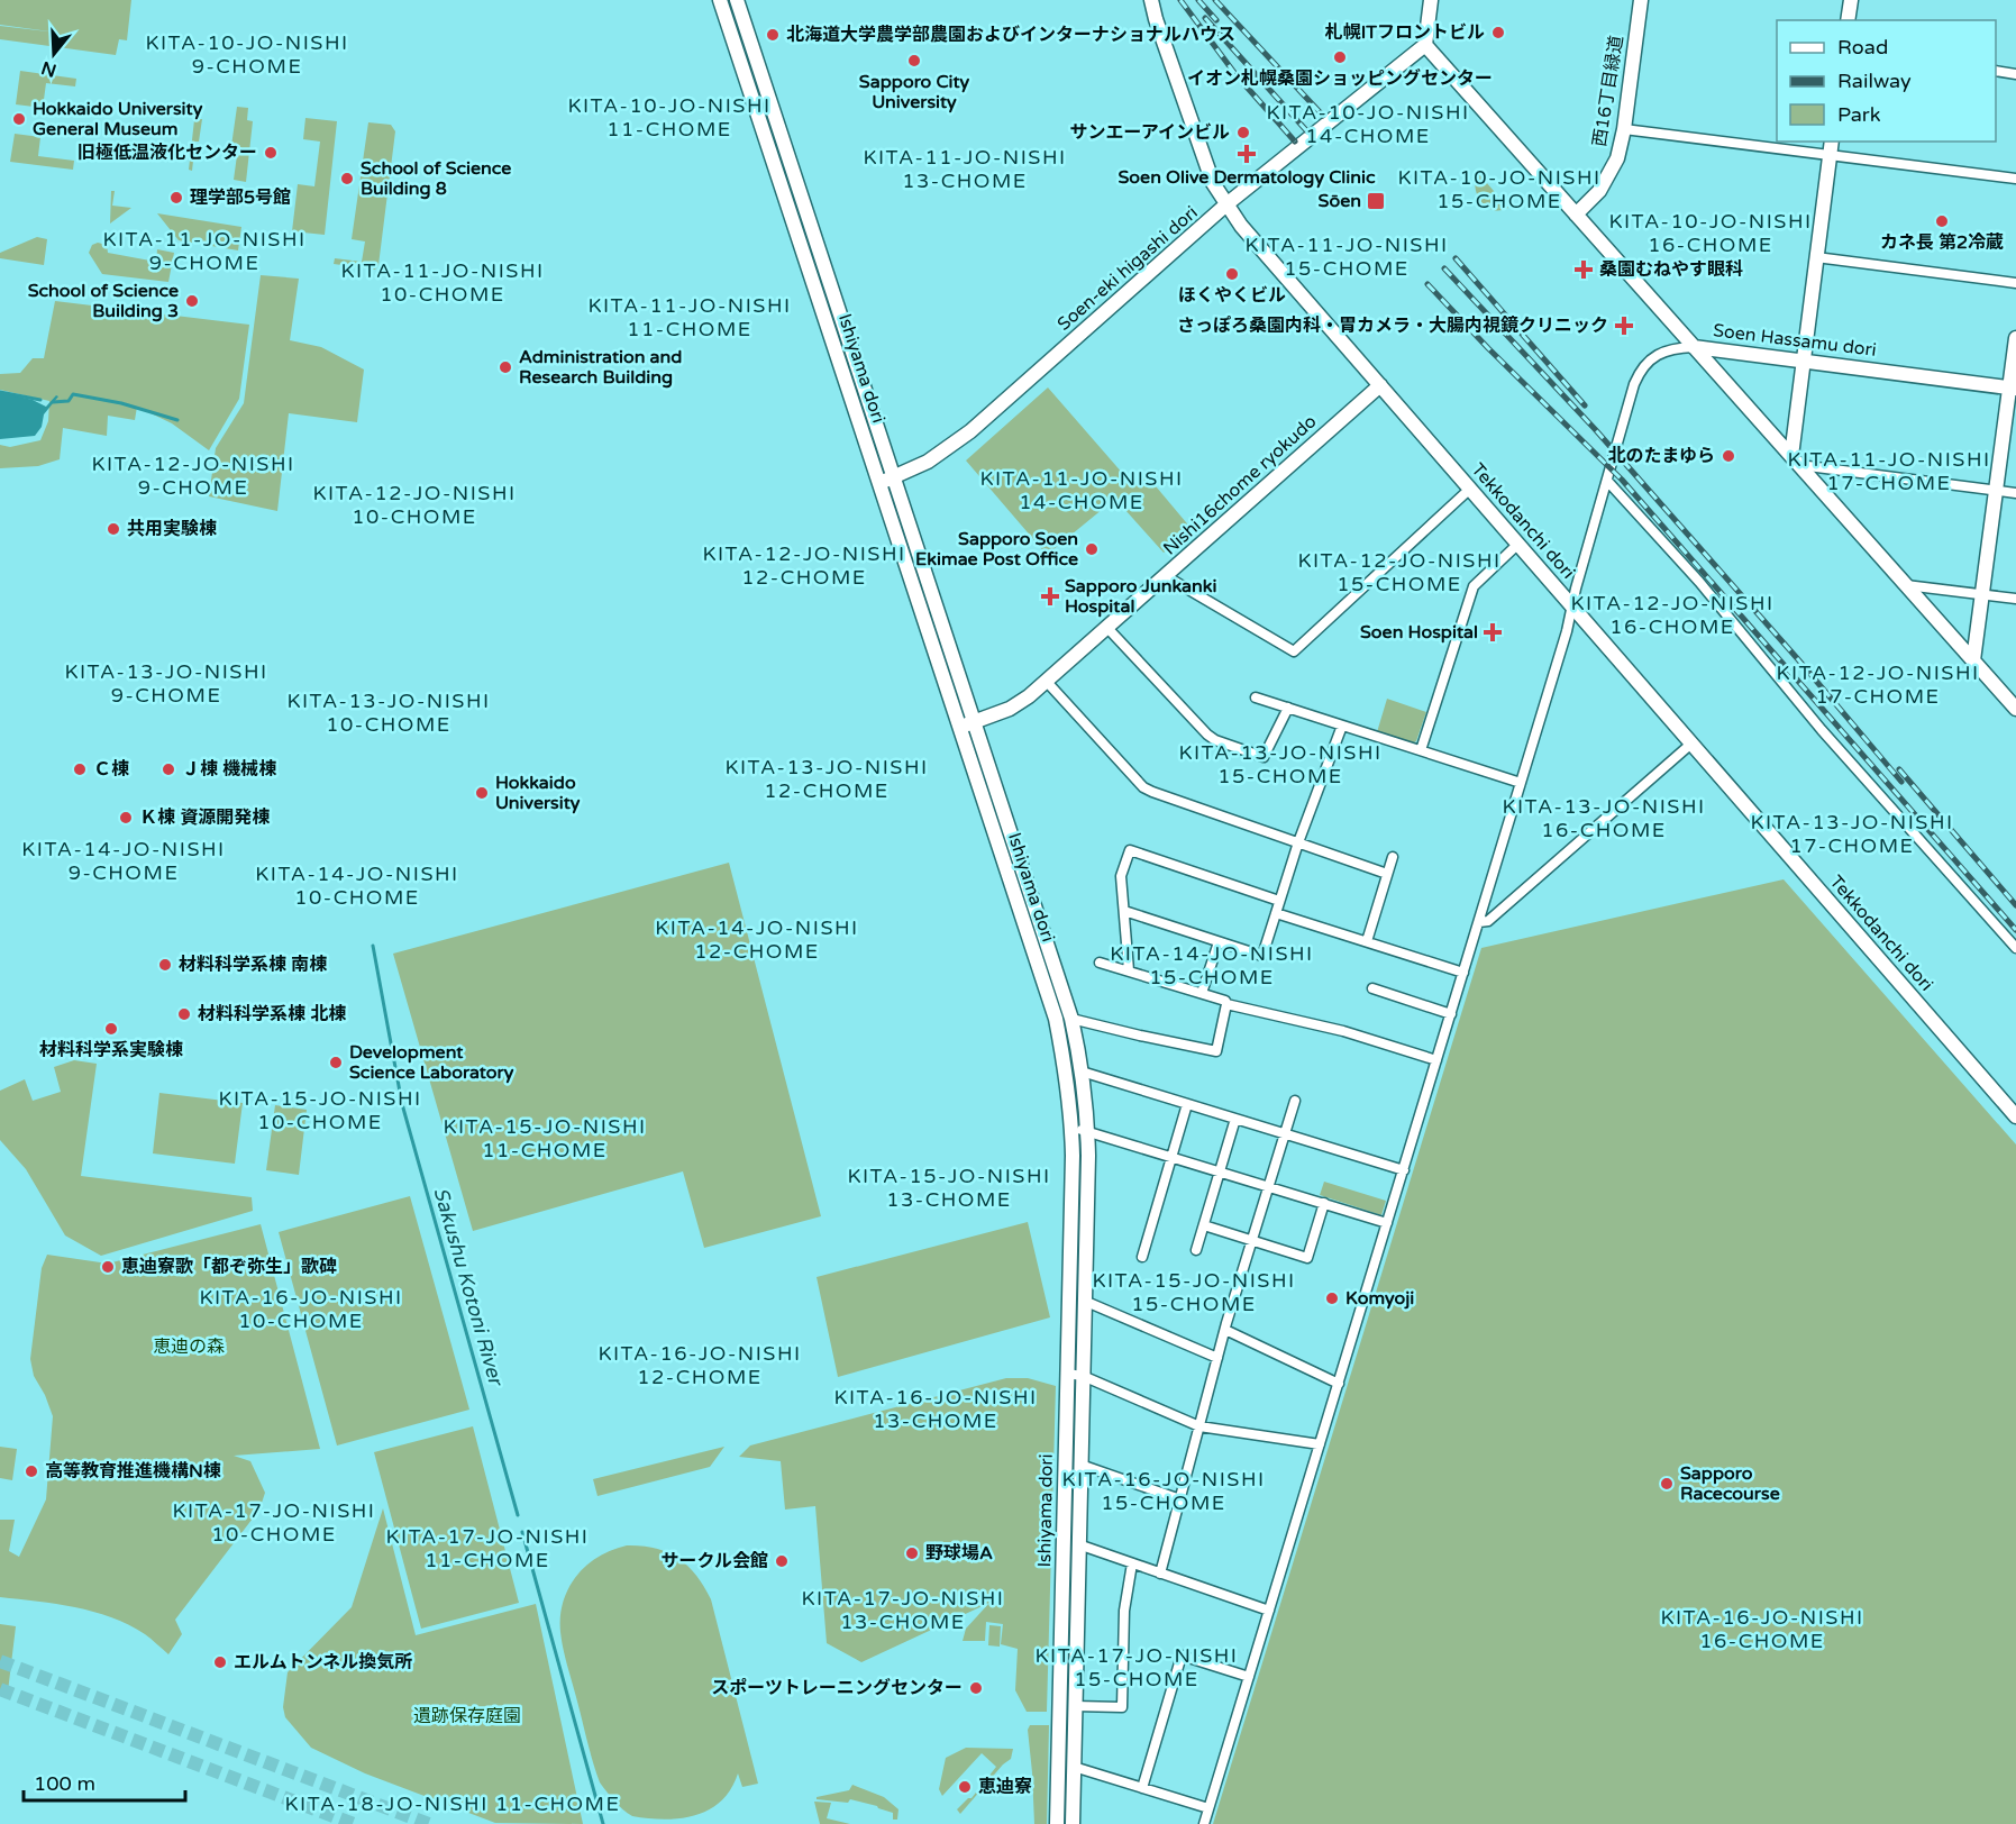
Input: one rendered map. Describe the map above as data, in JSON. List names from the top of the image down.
{
  "streets": {
    "street": [
      "西16丁目緑道",
      "Soen-eki higashi dori",
      "Soen Hassamu dori",
      "Ishiyama dori",
      "Nishi16chome ryokudo",
      "Tekkodanchi dori"
    ]
  },
  "crossings": [
    ["西16丁目緑道", "Soen Hassamu dori"],
    ["Soen-eki higashi dori", "Soen Hassamu dori"],
    ["Soen-eki higashi dori", "Ishiyama dori"],
    ["Soen-eki higashi dori", "Tekkodanchi dori"],
    ["Ishiyama dori", "Nishi16chome ryokudo"],
    ["Nishi16chome ryokudo", "Tekkodanchi dori"]
  ],
  "districts": [
    "KITA-10-JO-NISHI 9-CHOME",
    "KITA-10-JO-NISHI 11-CHOME",
    "KITA-10-JO-NISHI 14-CHOME",
    "KITA-11-JO-NISHI 13-CHOME",
    "KITA-10-JO-NISHI 15-CHOME",
    "KITA-10-JO-NISHI 16-CHOME",
    "KITA-11-JO-NISHI 9-CHOME",
    "KITA-11-JO-NISHI 15-CHOME",
    "KITA-11-JO-NISHI 10-CHOME",
    "KITA-11-JO-NISHI 11-CHOME",
    "KITA-11-JO-NISHI 17-CHOME",
    "KITA-12-JO-NISHI 9-CHOME",
    "KITA-11-JO-NISHI 14-CHOME",
    "KITA-12-JO-NISHI 10-CHOME",
    "KITA-12-JO-NISHI 12-CHOME",
    "KITA-12-JO-NISHI 15-CHOME",
    "KITA-12-JO-NISHI 16-CHOME",
    "KITA-13-JO-NISHI 9-CHOME",
    "KITA-12-JO-NISHI 17-CHOME",
    "KITA-13-JO-NISHI 10-CHOME",
    "KITA-13-JO-NISHI 15-CHOME",
    "KITA-13-JO-NISHI 12-CHOME",
    "KITA-13-JO-NISHI 16-CHOME",
    "KITA-13-JO-NISHI 17-CHOME",
    "KITA-14-JO-NISHI 9-CHOME",
    "KITA-14-JO-NISHI 10-CHOME",
    "KITA-14-JO-NISHI 12-CHOME",
    "KITA-14-JO-NISHI 15-CHOME",
    "KITA-15-JO-NISHI 10-CHOME",
    "KITA-15-JO-NISHI 11-CHOME",
    "KITA-15-JO-NISHI 13-CHOME",
    "KITA-15-JO-NISHI 15-CHOME",
    "KITA-16-JO-NISHI 10-CHOME",
    "KITA-16-JO-NISHI 12-CHOME",
    "KITA-16-JO-NISHI 13-CHOME",
    "KITA-16-JO-NISHI 15-CHOME",
    "KITA-17-JO-NISHI 10-CHOME",
    "KITA-17-JO-NISHI 11-CHOME",
    "KITA-17-JO-NISHI 13-CHOME",
    "KITA-16-JO-NISHI 16-CHOME",
    "KITA-17-JO-NISHI 15-CHOME",
    "KITA-18-JO-NISHI 11-CHOME"
  ],
  "water": ["Sakushu Kotoni River"],
  "parks": ["恵迪の森", "遺跡保存庭園"],
  "places": {
    "other": [
      "札幌ITフロントビル",
      "北海道大学農学部農園およびインターナショナルハウス",
      "イオン札幌桑園ショッピングセンター",
      "Sapporo City University",
      "Hokkaido University General Museum",
      "サンエーアインビル",
      "旧極低温液化センター",
      "School of Science Building 8",
      "理学部5号館",
      "カネ長 第2冷蔵",
      "ほくやくビル",
      "School of Science Building 3",
      "Administration and Research Building",
      "北のたまゆら",
      "共用実験棟",
      "Sapporo Soen Ekimae Post Office",
      "Ｃ棟",
      "Ｊ棟 機械棟",
      "Hokkaido University",
      "Ｋ棟 資源開発棟",
      "材料科学系棟 南棟",
      "材料科学系棟 北棟",
      "材料科学系実験棟",
      "Development Science Laboratory",
      "恵迪寮歌「都ぞ弥生」歌碑",
      "Komyoji",
      "高等教育推進機構N棟",
      "Sapporo Racecourse",
      "野球場A",
      "サークル会館",
      "エルムトンネル換気所",
      "スポーツトレーニングセンター",
      "恵迪寮"
    ],
    "health": [
      "Soen Olive Dermatology Clinic",
      "桑園むねやす眼科",
      "さっぽろ桑園内科・胃カメラ・大腸内視鏡クリニック",
      "Sapporo Junkanki Hospital",
      "Soen Hospital"
    ],
    "transit": ["Sōen"]
  },
  "legend": ["Road", "Railway", "Park"],
  "scale_bar": "100 m",
  "north": "bottom"
}
